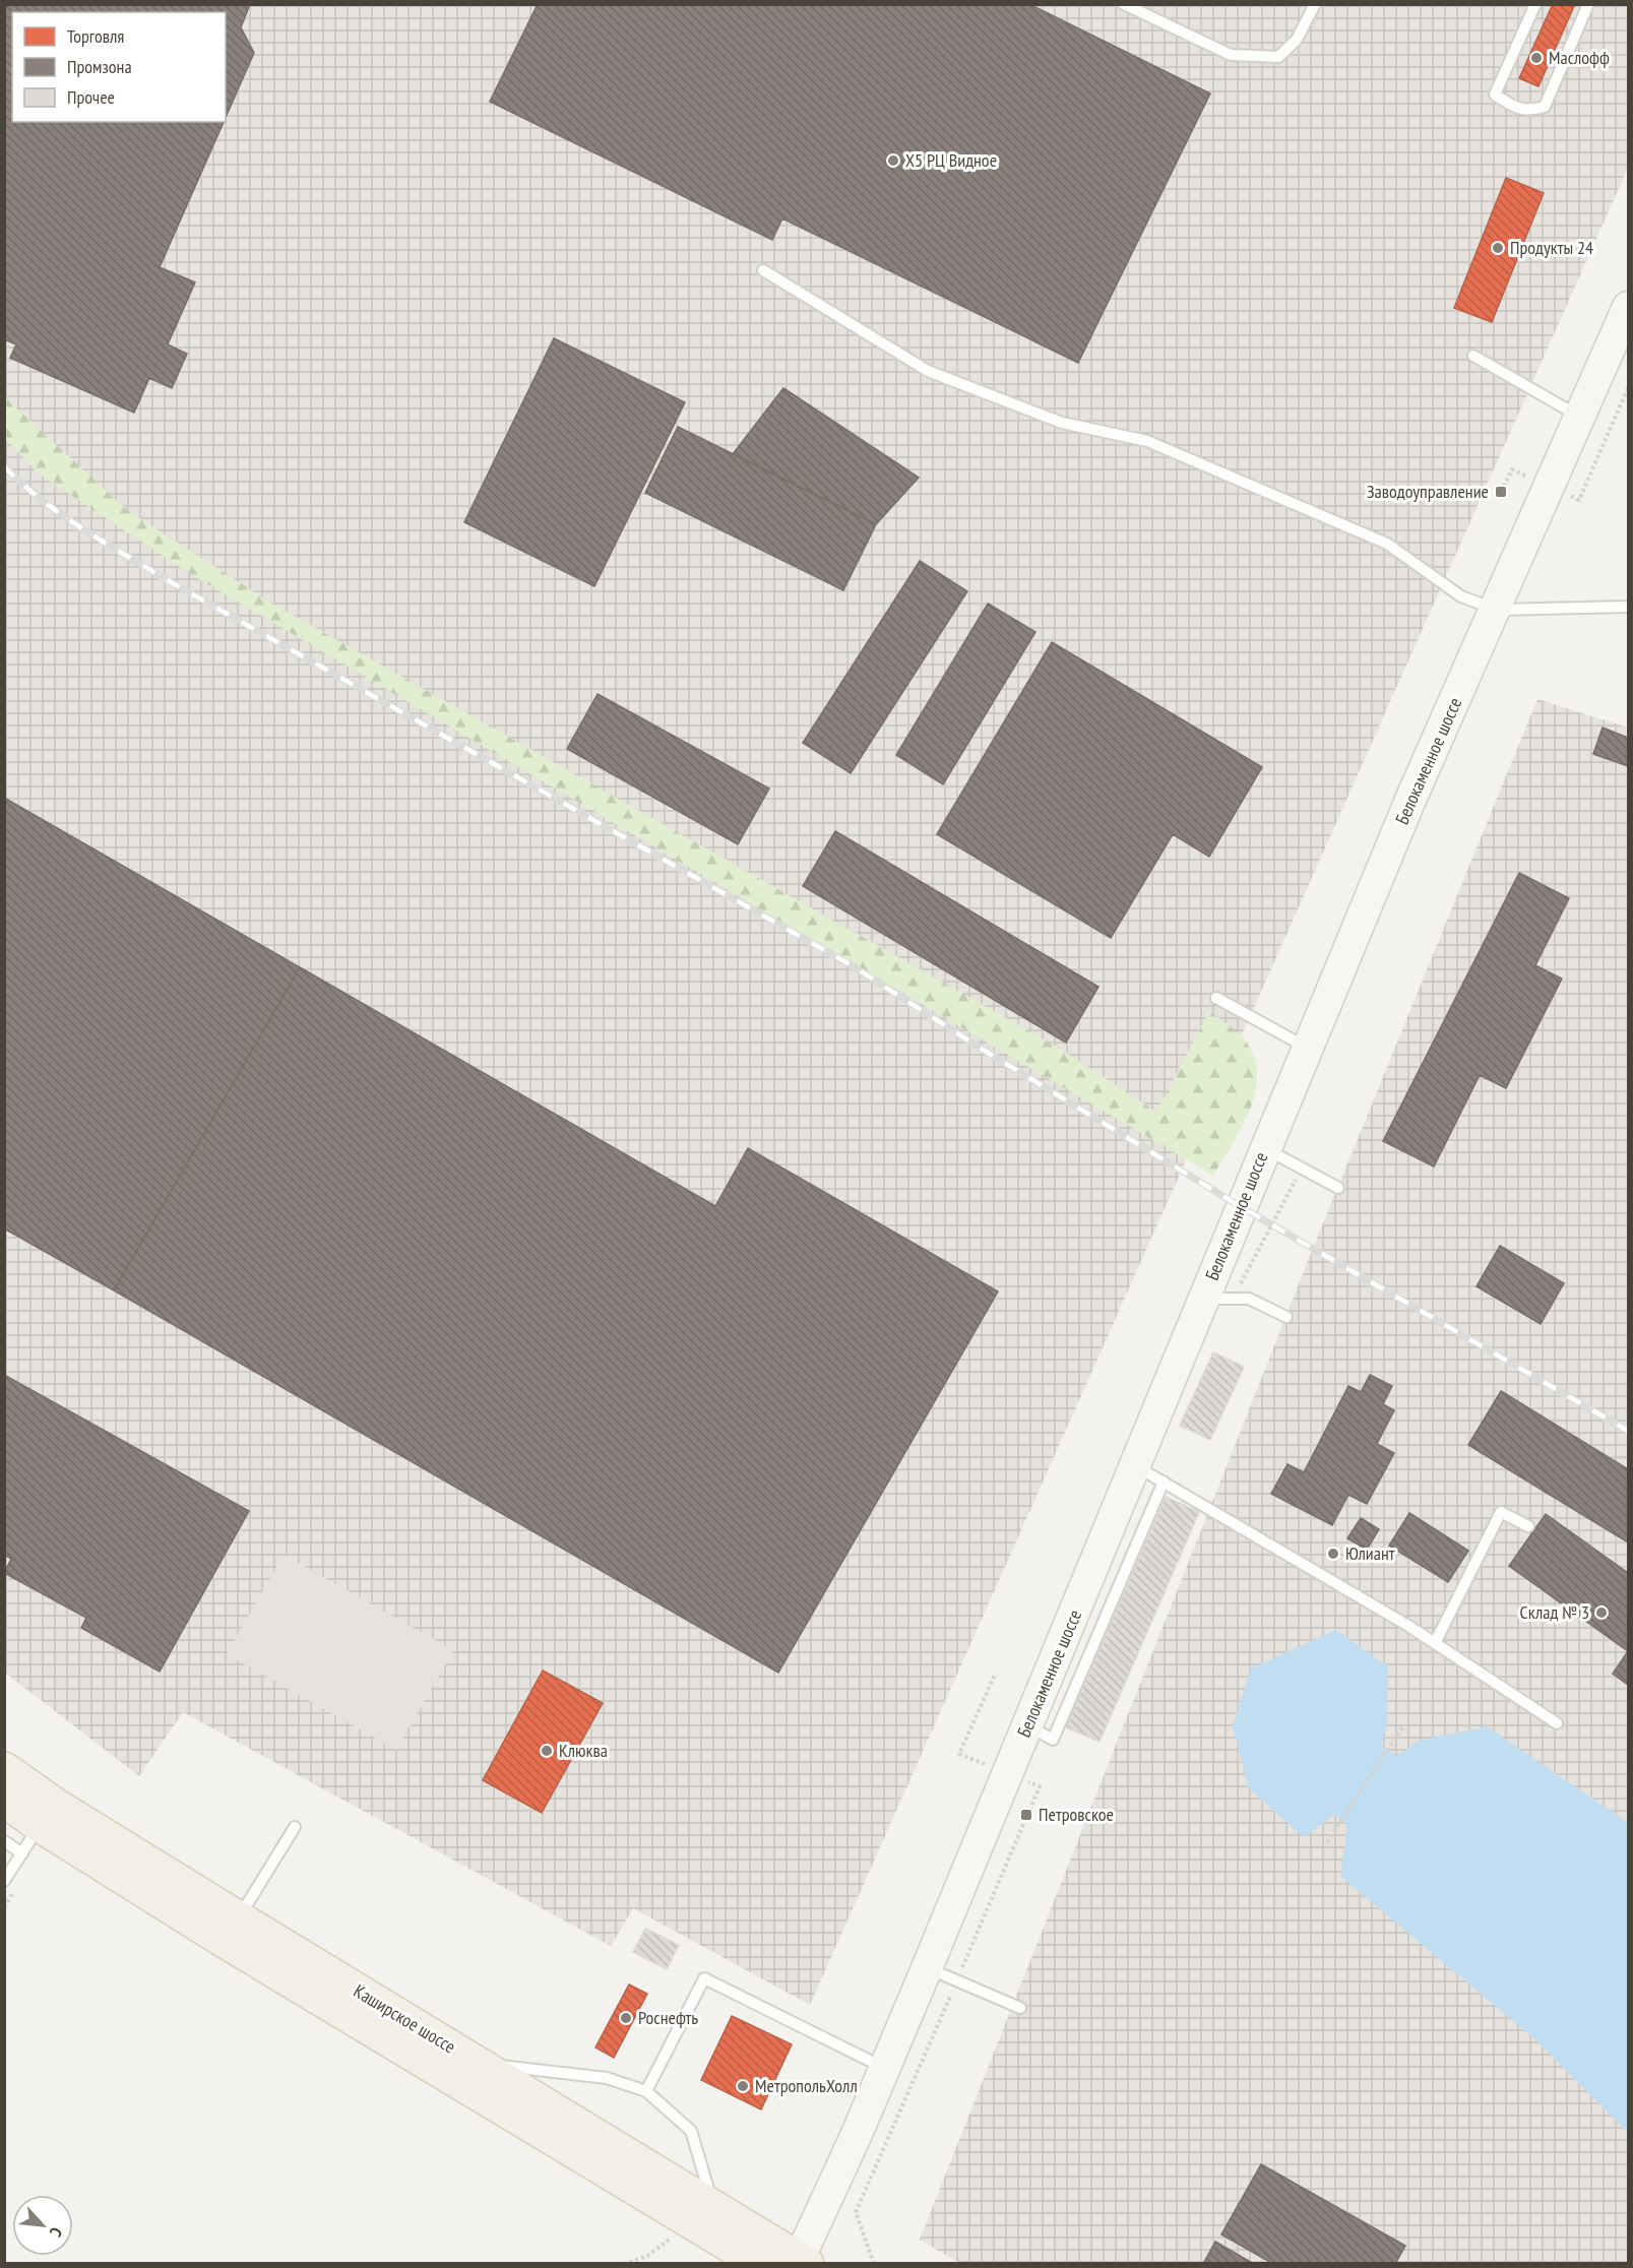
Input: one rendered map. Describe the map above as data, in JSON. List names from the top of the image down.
{
  "streets": {
    "main road": ["Белокаменное шоссе", "Каширское шоссе"]
  },
  "crossings": [
    ["Белокаменное шоссе", "Каширское шоссе"]
  ],
  "places": {
    "other": [
      "Маслофф",
      "X5 РЦ Видное",
      "Продукты 24",
      "Юлиант",
      "Склад № 3",
      "Клюква",
      "Роснефть",
      "МетропольХолл"
    ],
    "transit": ["Заводоуправление", "Петровское"]
  },
  "legend": ["Торговля", "Промзона", "Прочее"],
  "north": "bottom right"
}
